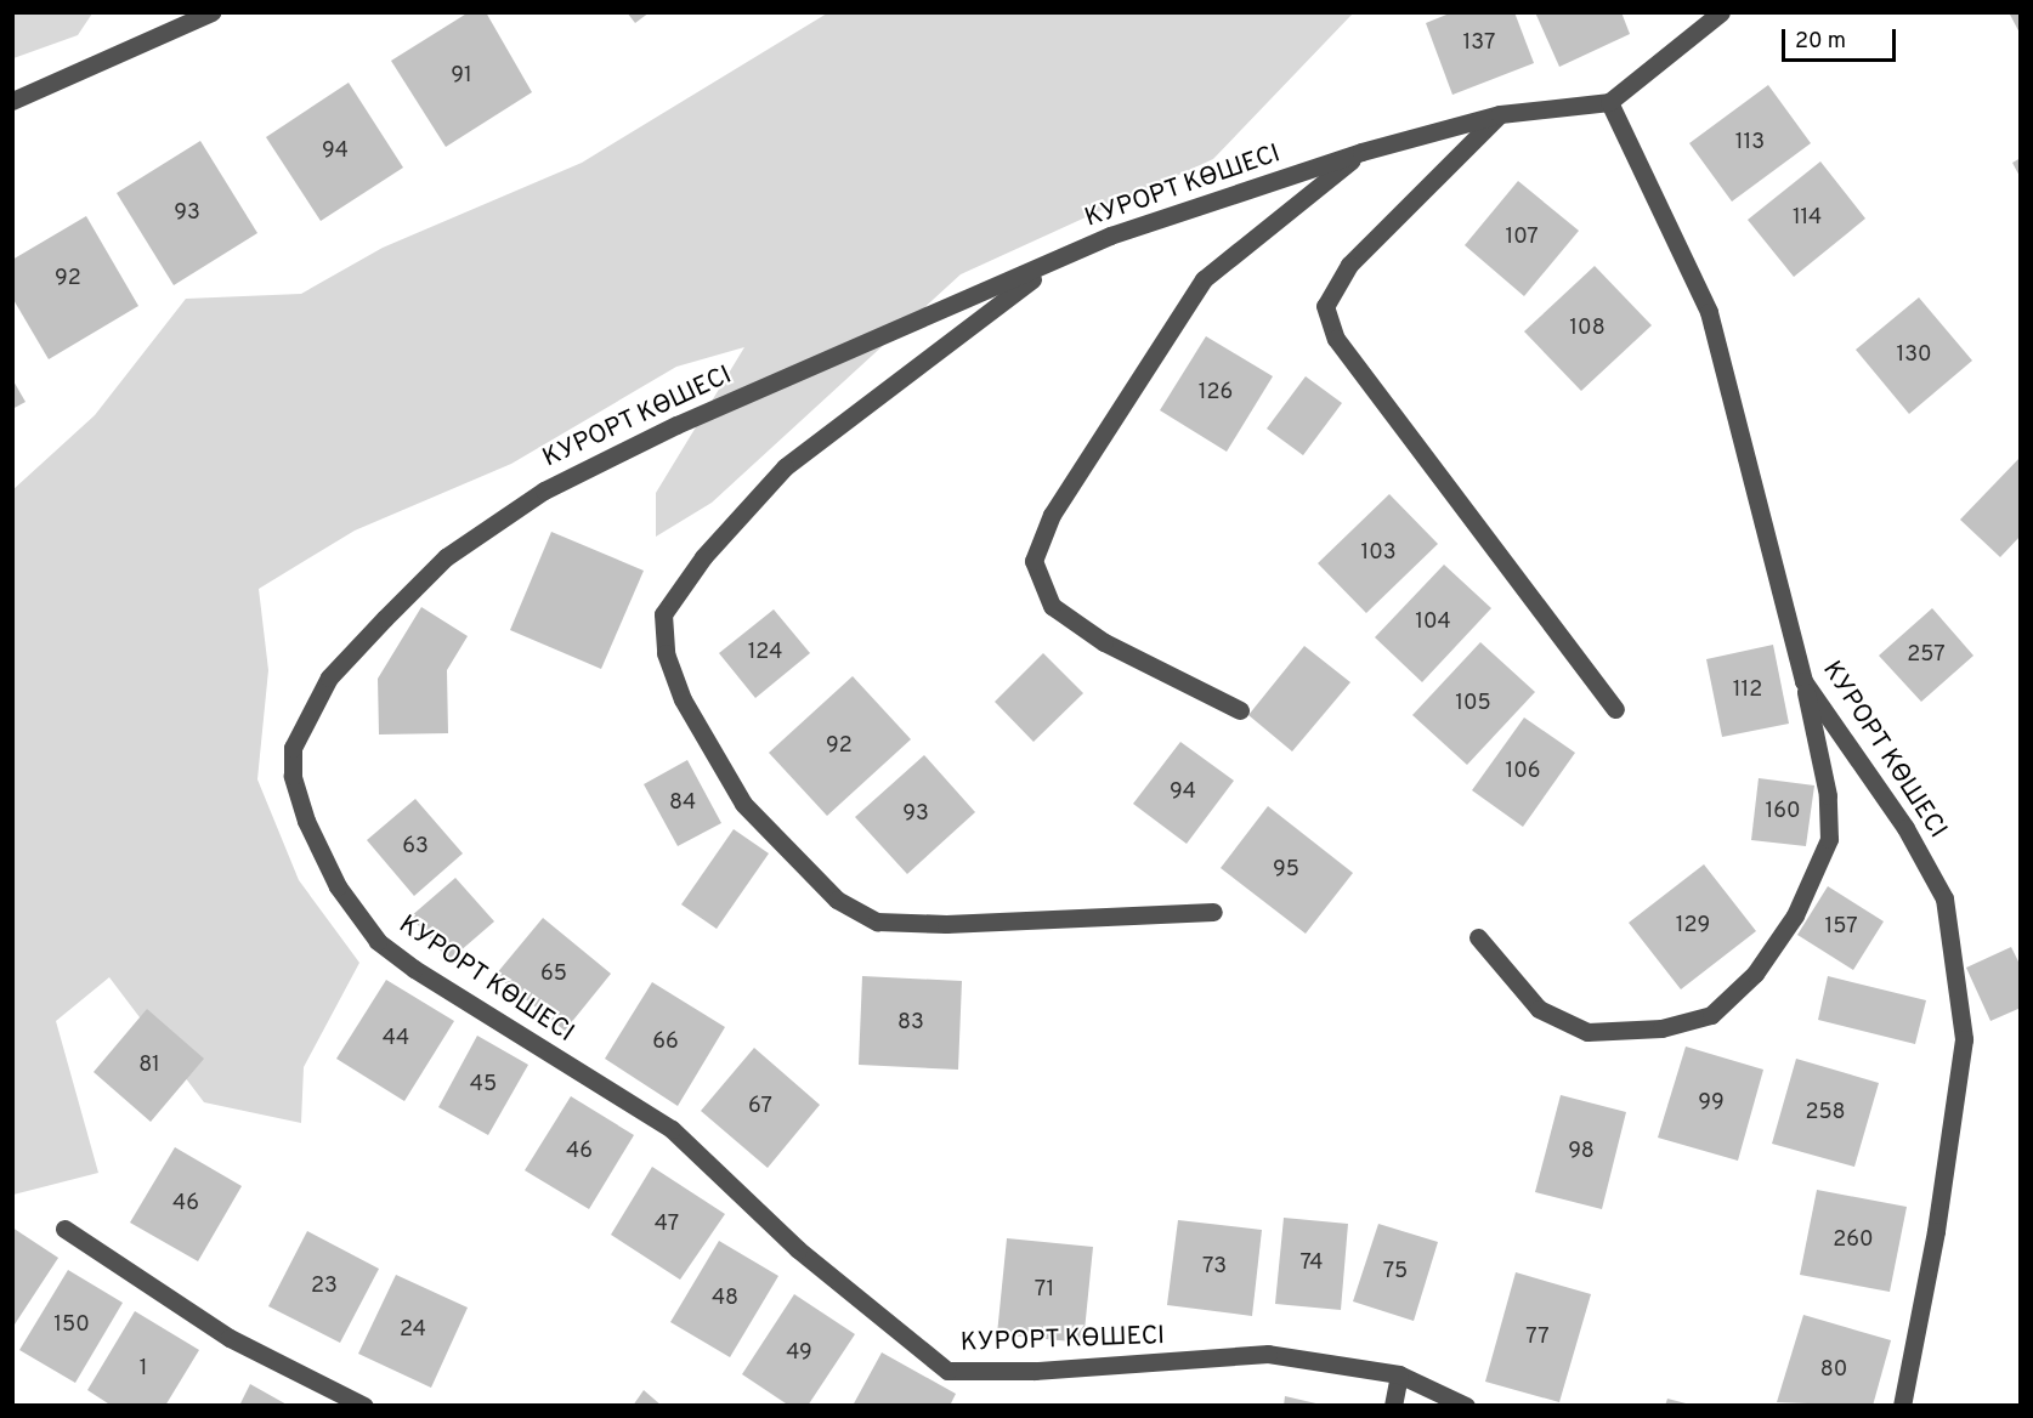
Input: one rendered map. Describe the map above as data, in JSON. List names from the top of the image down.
{
  "streets": {
    "street": ["КУРОРТ КӨШЕСІ"]
  },
  "house_numbers": [
    "137",
    "91",
    "113",
    "94",
    "93",
    "114",
    "107",
    "92",
    "108",
    "130",
    "126",
    "103",
    "104",
    "124",
    "257",
    "112",
    "105",
    "92",
    "106",
    "94",
    "84",
    "160",
    "93",
    "63",
    "95",
    "129",
    "157",
    "65",
    "83",
    "44",
    "66",
    "81",
    "45",
    "99",
    "67",
    "258",
    "46",
    "98",
    "46",
    "47",
    "260",
    "74",
    "73",
    "75",
    "23",
    "71",
    "48",
    "150",
    "24",
    "77",
    "49",
    "1",
    "80"
  ],
  "scale_bar": "20 m"
}
